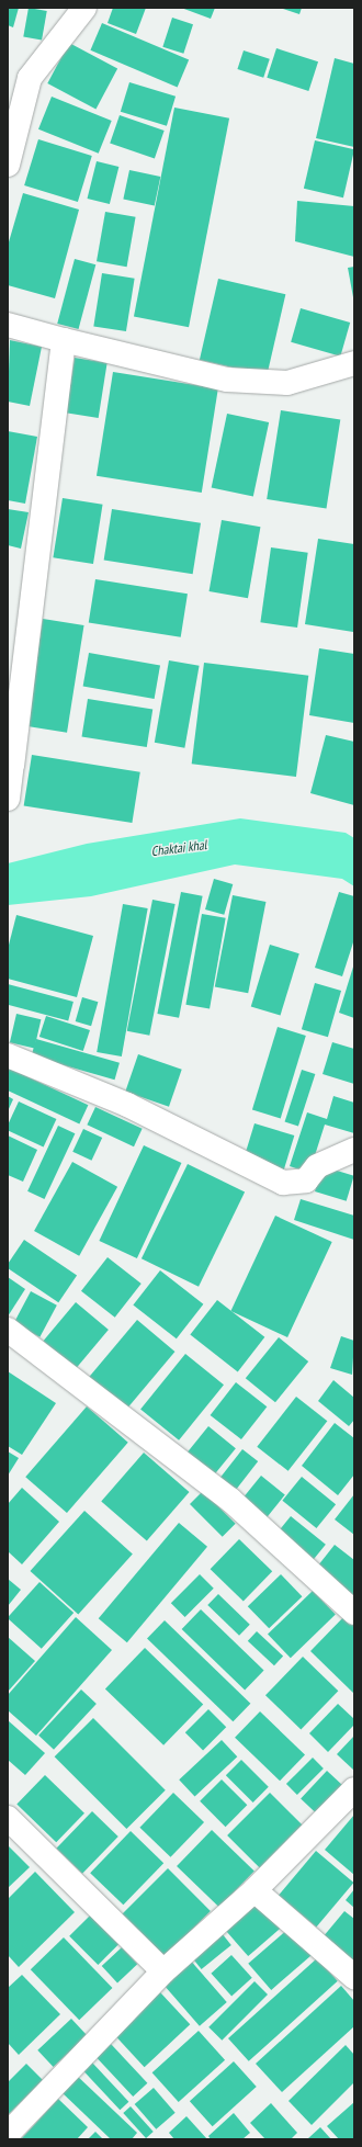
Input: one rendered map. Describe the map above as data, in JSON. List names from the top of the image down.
{
  "water": ["Chaktai khal"]
}
